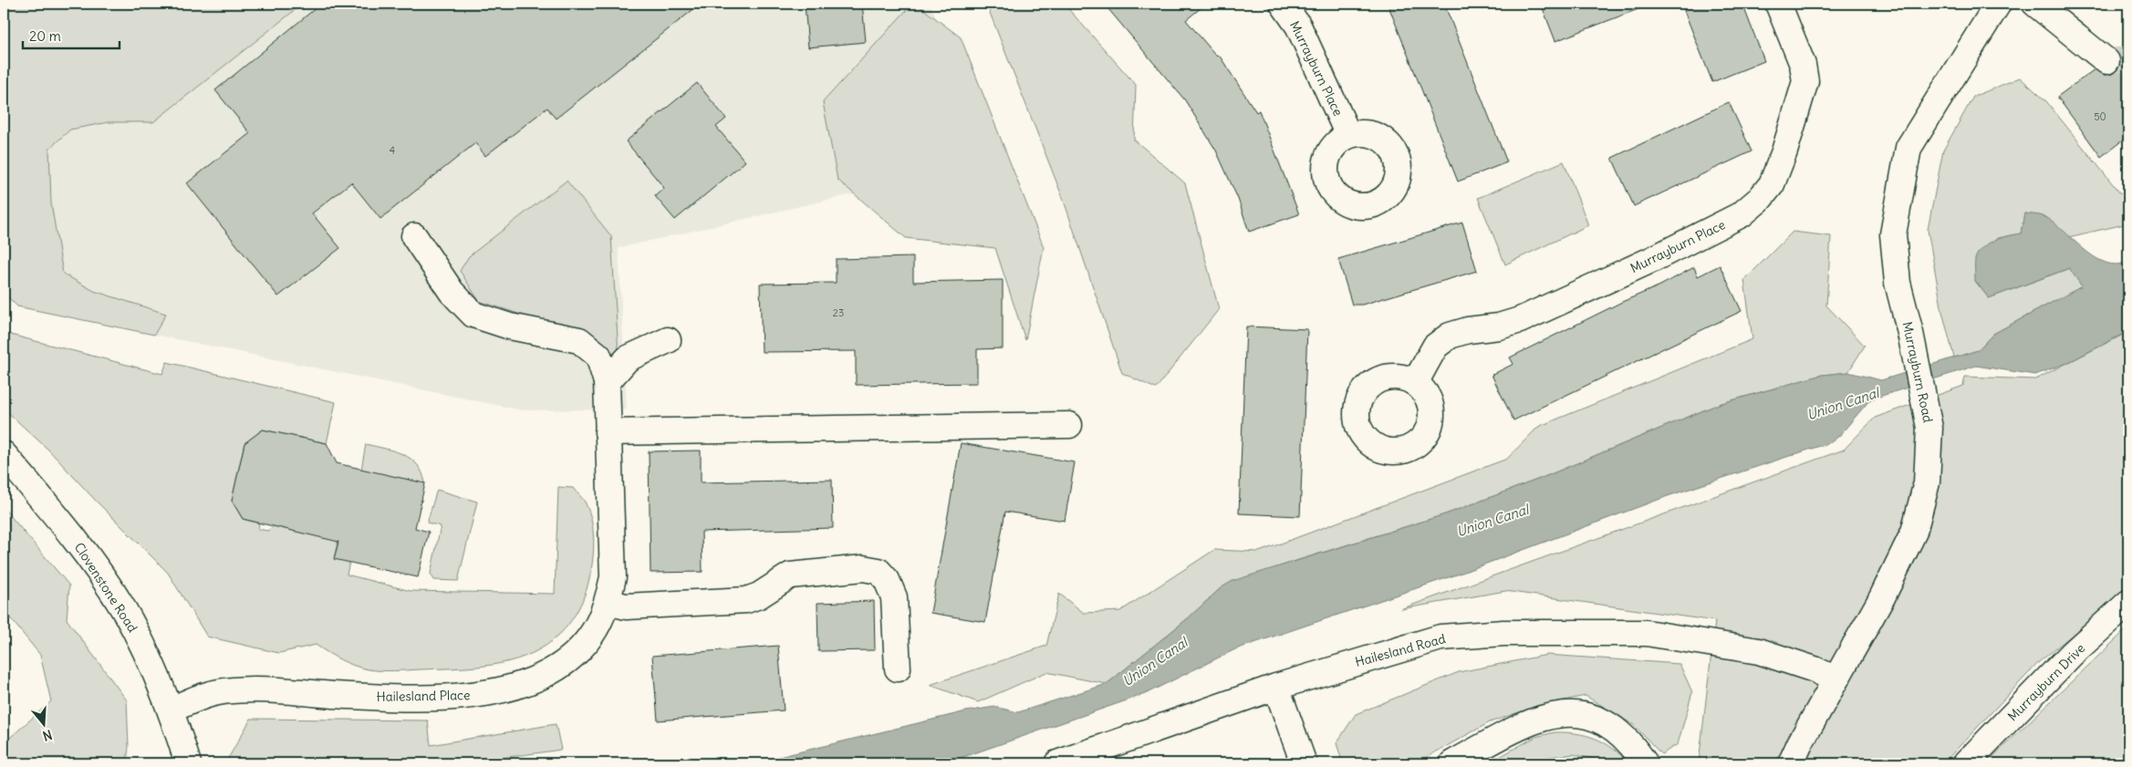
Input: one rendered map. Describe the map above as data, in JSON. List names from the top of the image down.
{
  "streets": {
    "street": [
      "Murrayburn Place",
      "Murrayburn Road",
      "Clovenstone Road",
      "Hailesland Road",
      "Murrayburn Drive",
      "Hailesland Place"
    ]
  },
  "crossings": [
    ["Murrayburn Road", "Hailesland Road"],
    ["Clovenstone Road", "Hailesland Place"]
  ],
  "water": ["Union Canal"],
  "house_numbers": ["50", "4", "23"],
  "scale_bar": "20 m",
  "north": "bottom"
}
